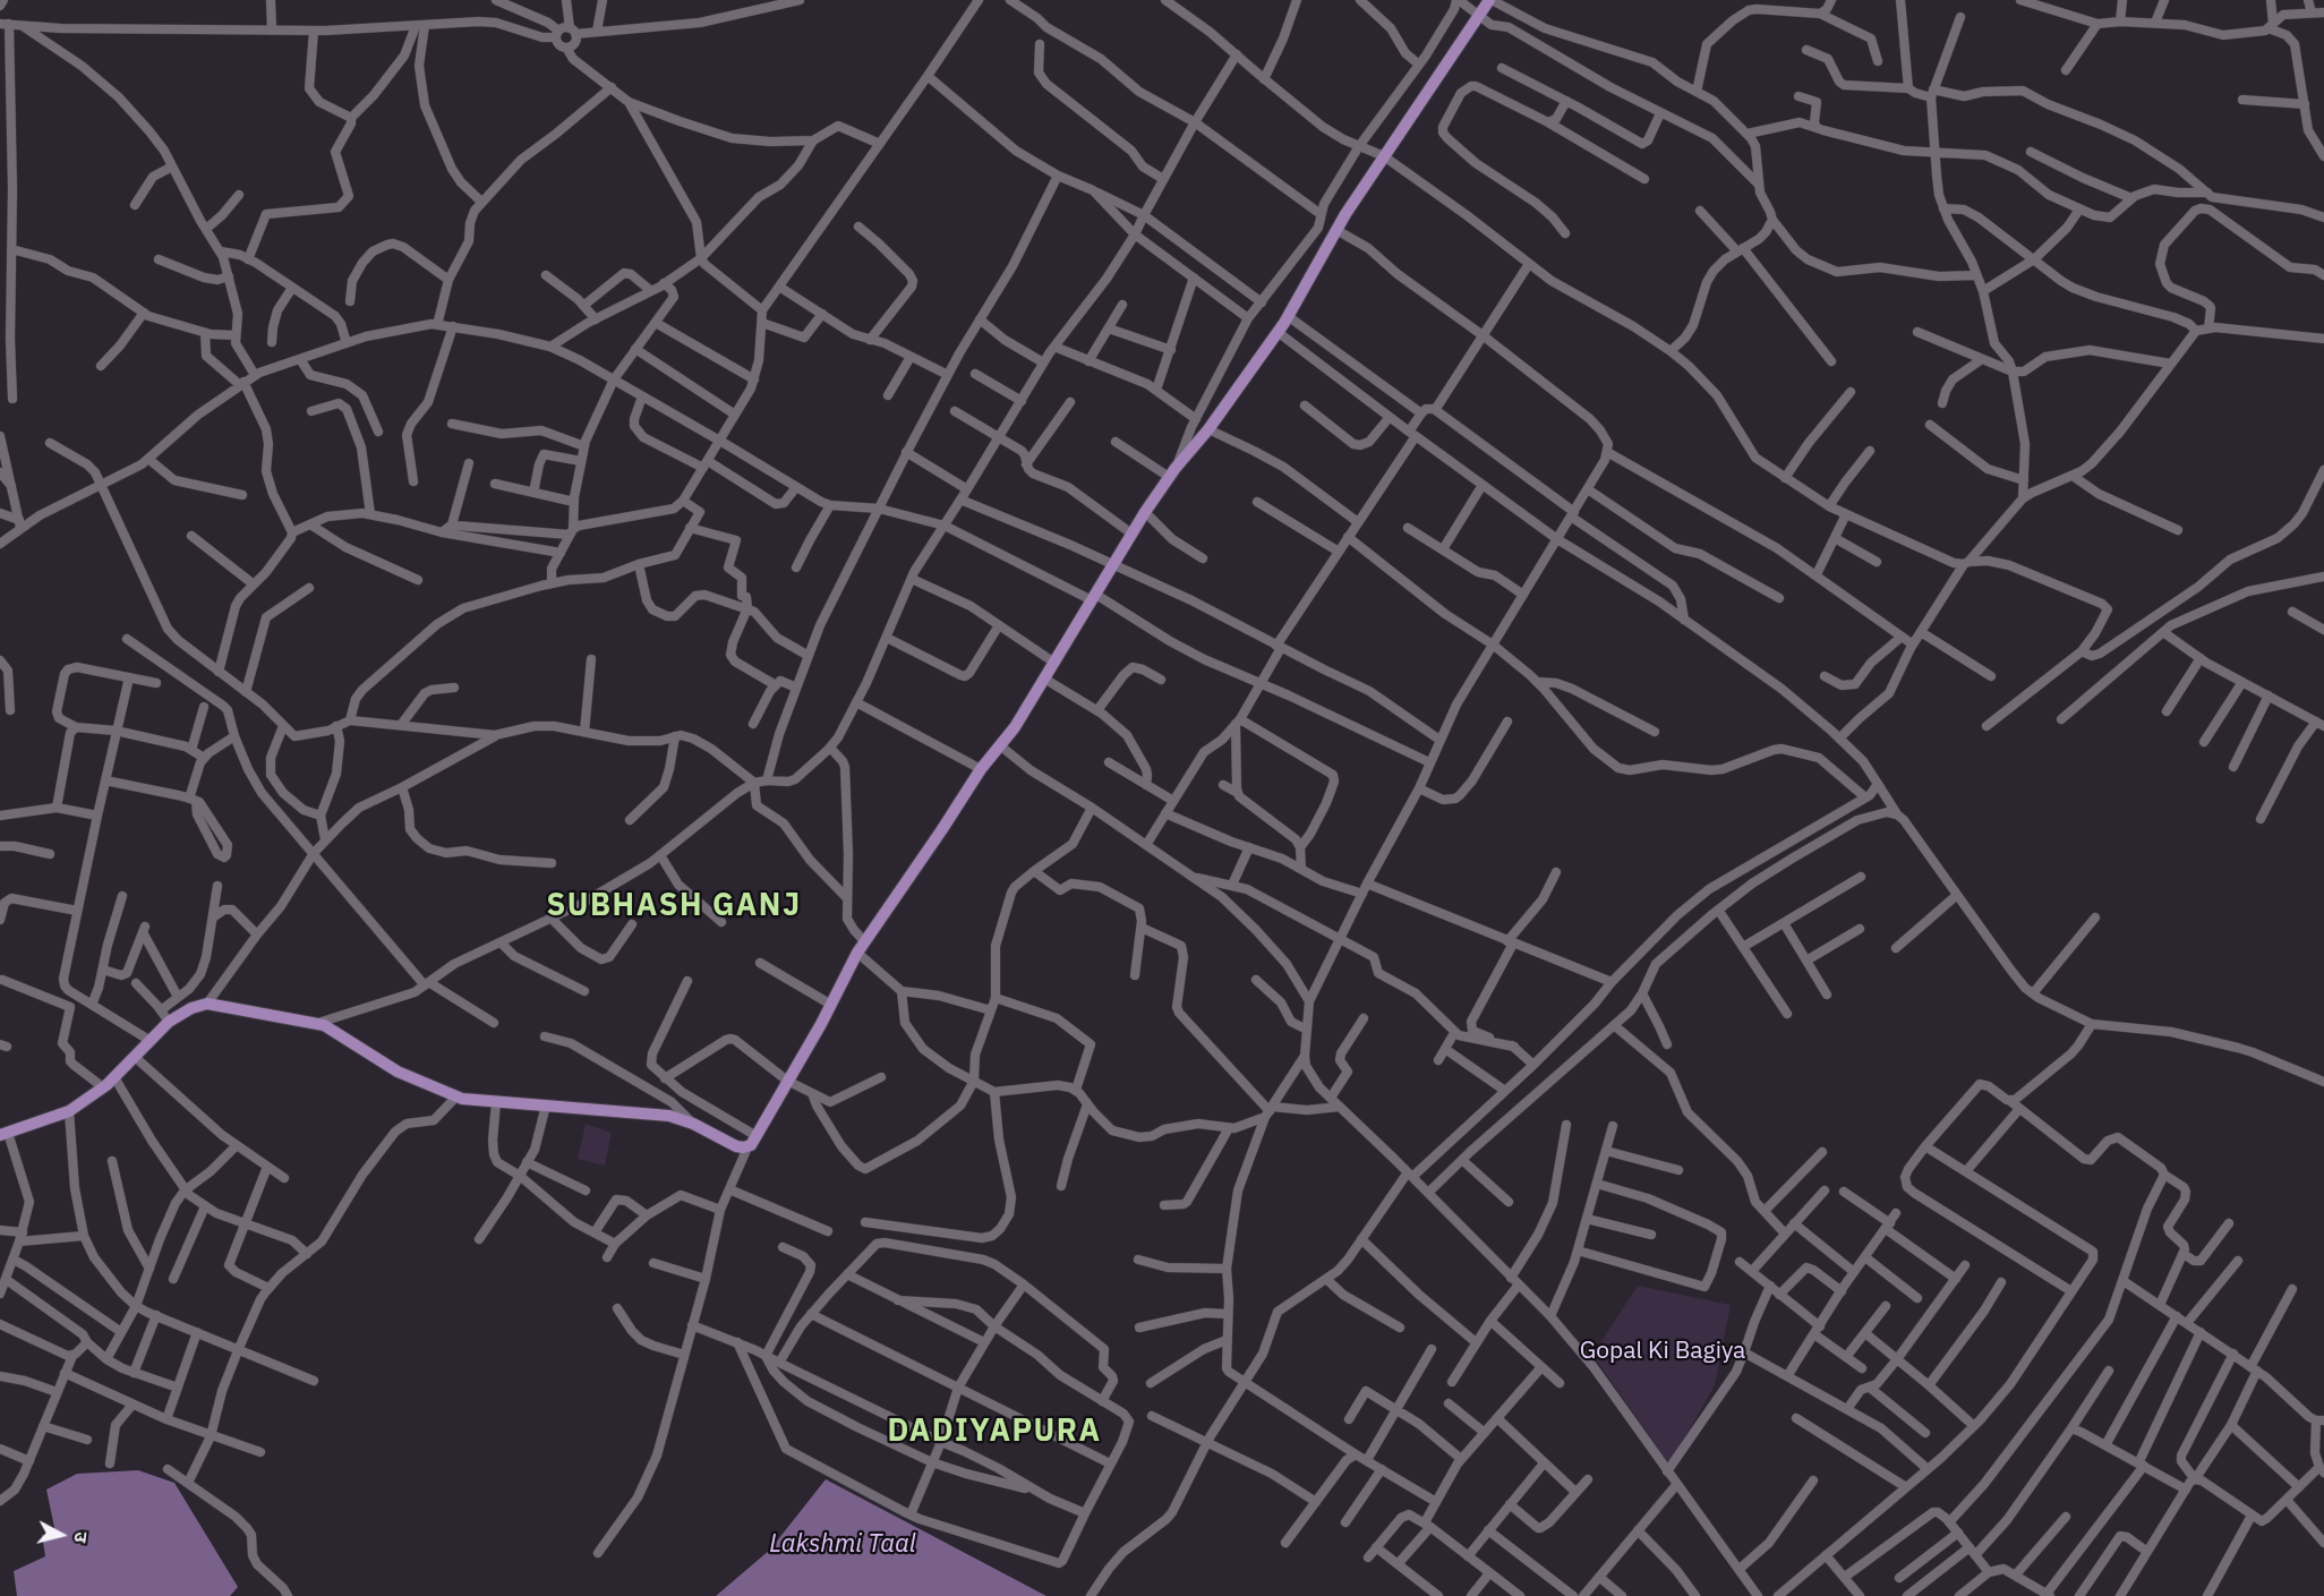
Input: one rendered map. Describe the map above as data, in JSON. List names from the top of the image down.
{
  "districts": ["SUBHASH GANJ", "DADIYAPURA"],
  "water": ["Lakshmi Taal"],
  "parks": ["Gopal Ki Bagiya"],
  "north": "right"
}
